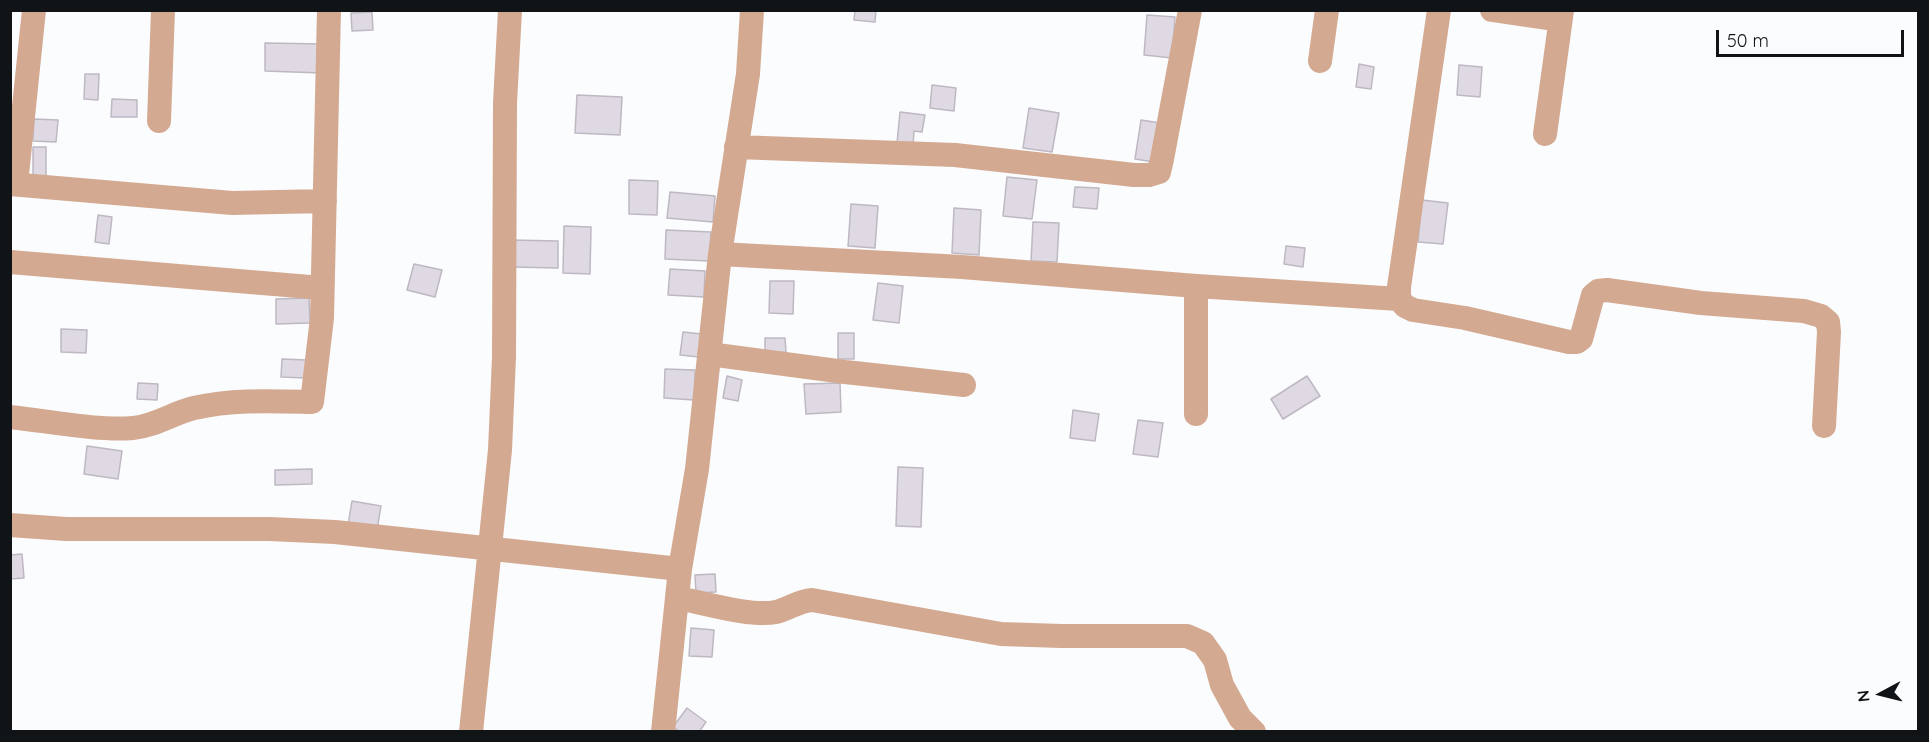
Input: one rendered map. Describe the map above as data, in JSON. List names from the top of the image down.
{
  "scale_bar": "50 m",
  "north": "left"
}
